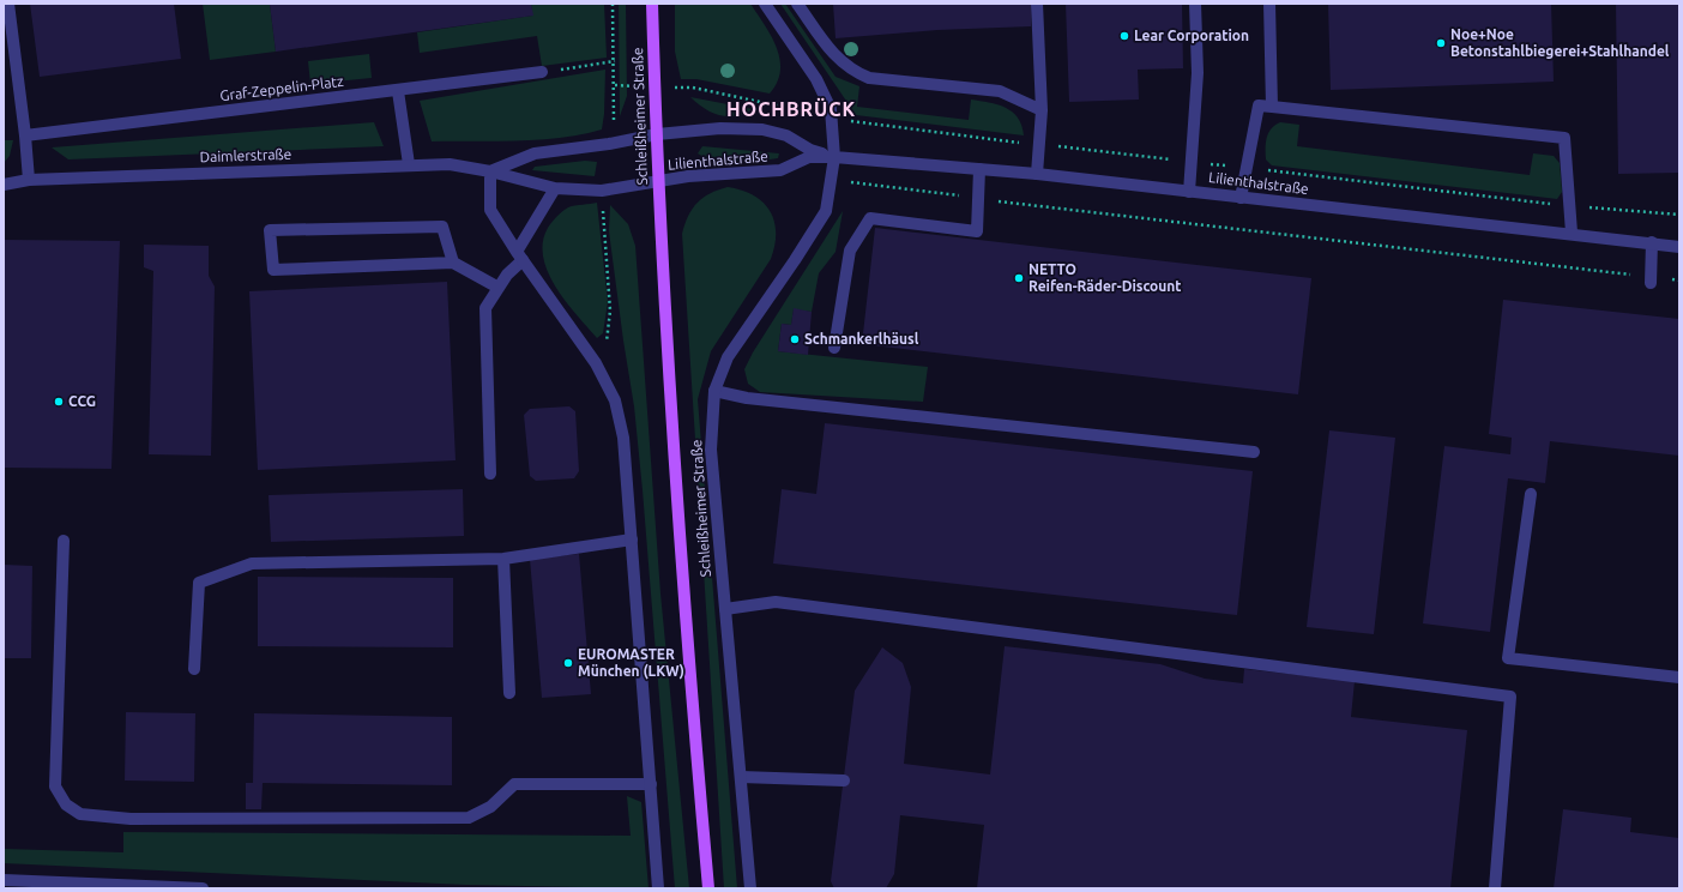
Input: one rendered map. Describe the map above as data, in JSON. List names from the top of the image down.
{
  "streets": {
    "main road": ["Schleißheimer Straße"],
    "street": ["Graf-Zeppelin-Platz", "Daimlerstraße", "Lilienthalstraße"]
  },
  "crossings": [
    ["Schleißheimer Straße", "Daimlerstraße"],
    ["Schleißheimer Straße", "Lilienthalstraße"],
    ["Daimlerstraße", "Lilienthalstraße"]
  ],
  "districts": ["HOCHBRÜCK"],
  "places": [
    "Lear Corporation",
    "Noe+Noe Betonstahlbiegerei+Stahlhandel",
    "NETTO Reifen-Räder-Discount",
    "Schmankerlhäusl",
    "CCG",
    "EUROMASTER München (LKW)"
  ]
}
